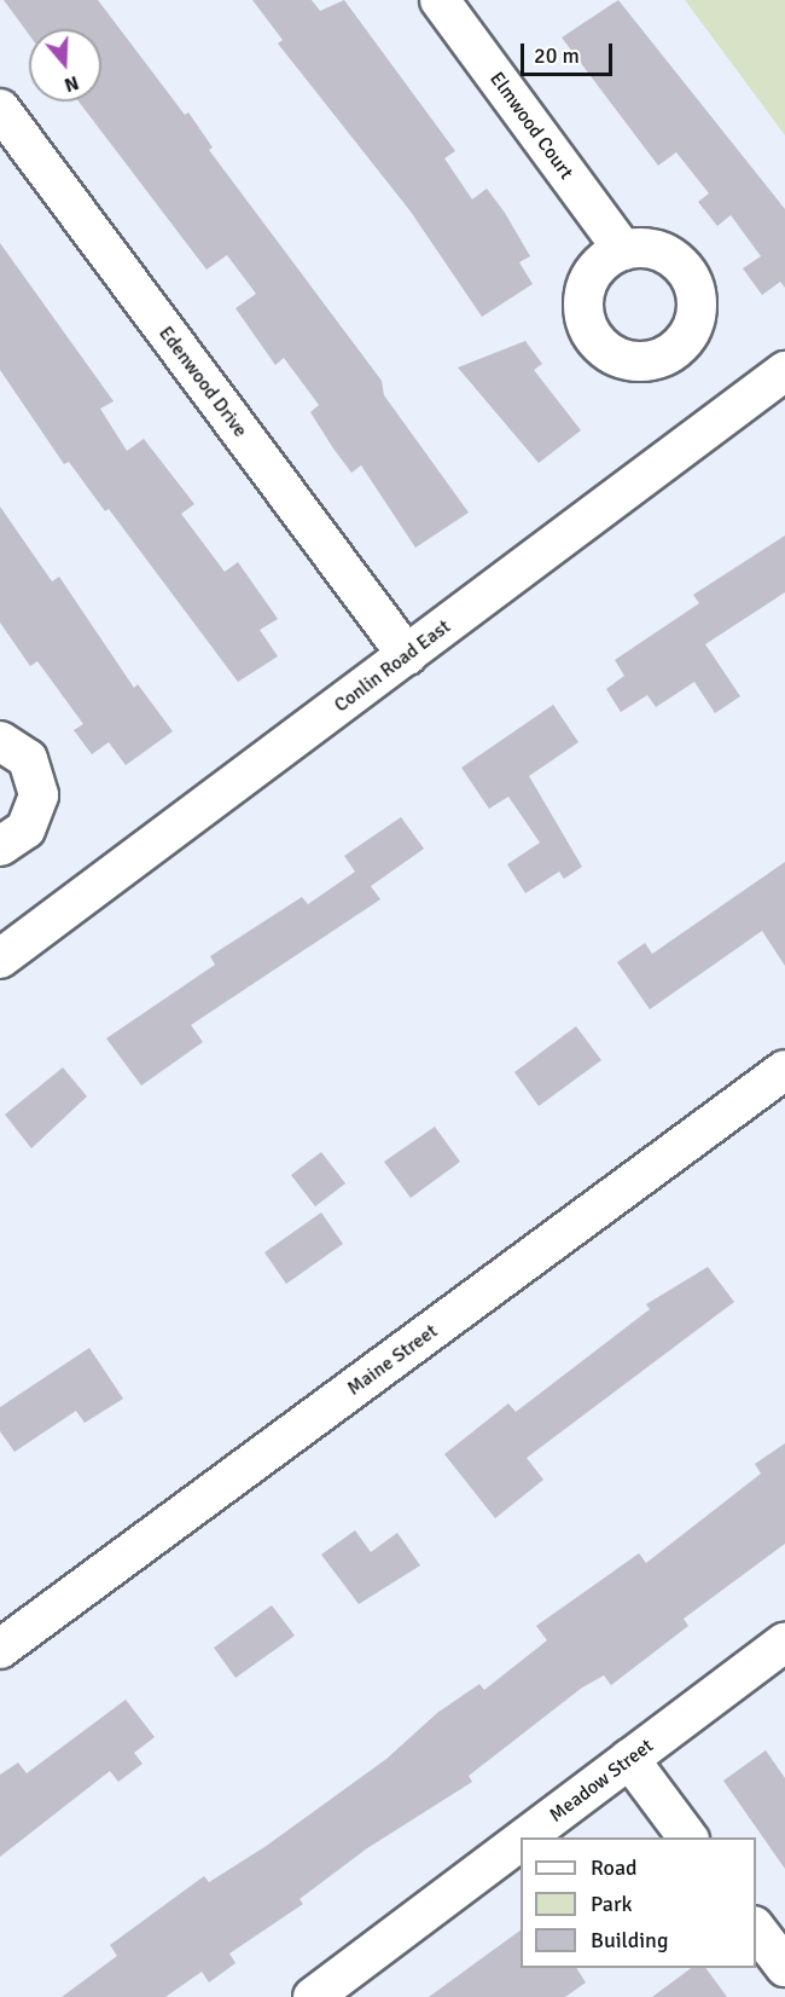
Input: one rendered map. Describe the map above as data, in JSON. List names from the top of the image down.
{
  "streets": {
    "street": [
      "Elmwood Court",
      "Edenwood Drive",
      "Conlin Road East",
      "Maine Street",
      "Meadow Street"
    ]
  },
  "crossings": [
    ["Edenwood Drive", "Conlin Road East"]
  ],
  "legend": ["Road", "Park", "Building"],
  "scale_bar": "20 m",
  "north": "bottom"
}
